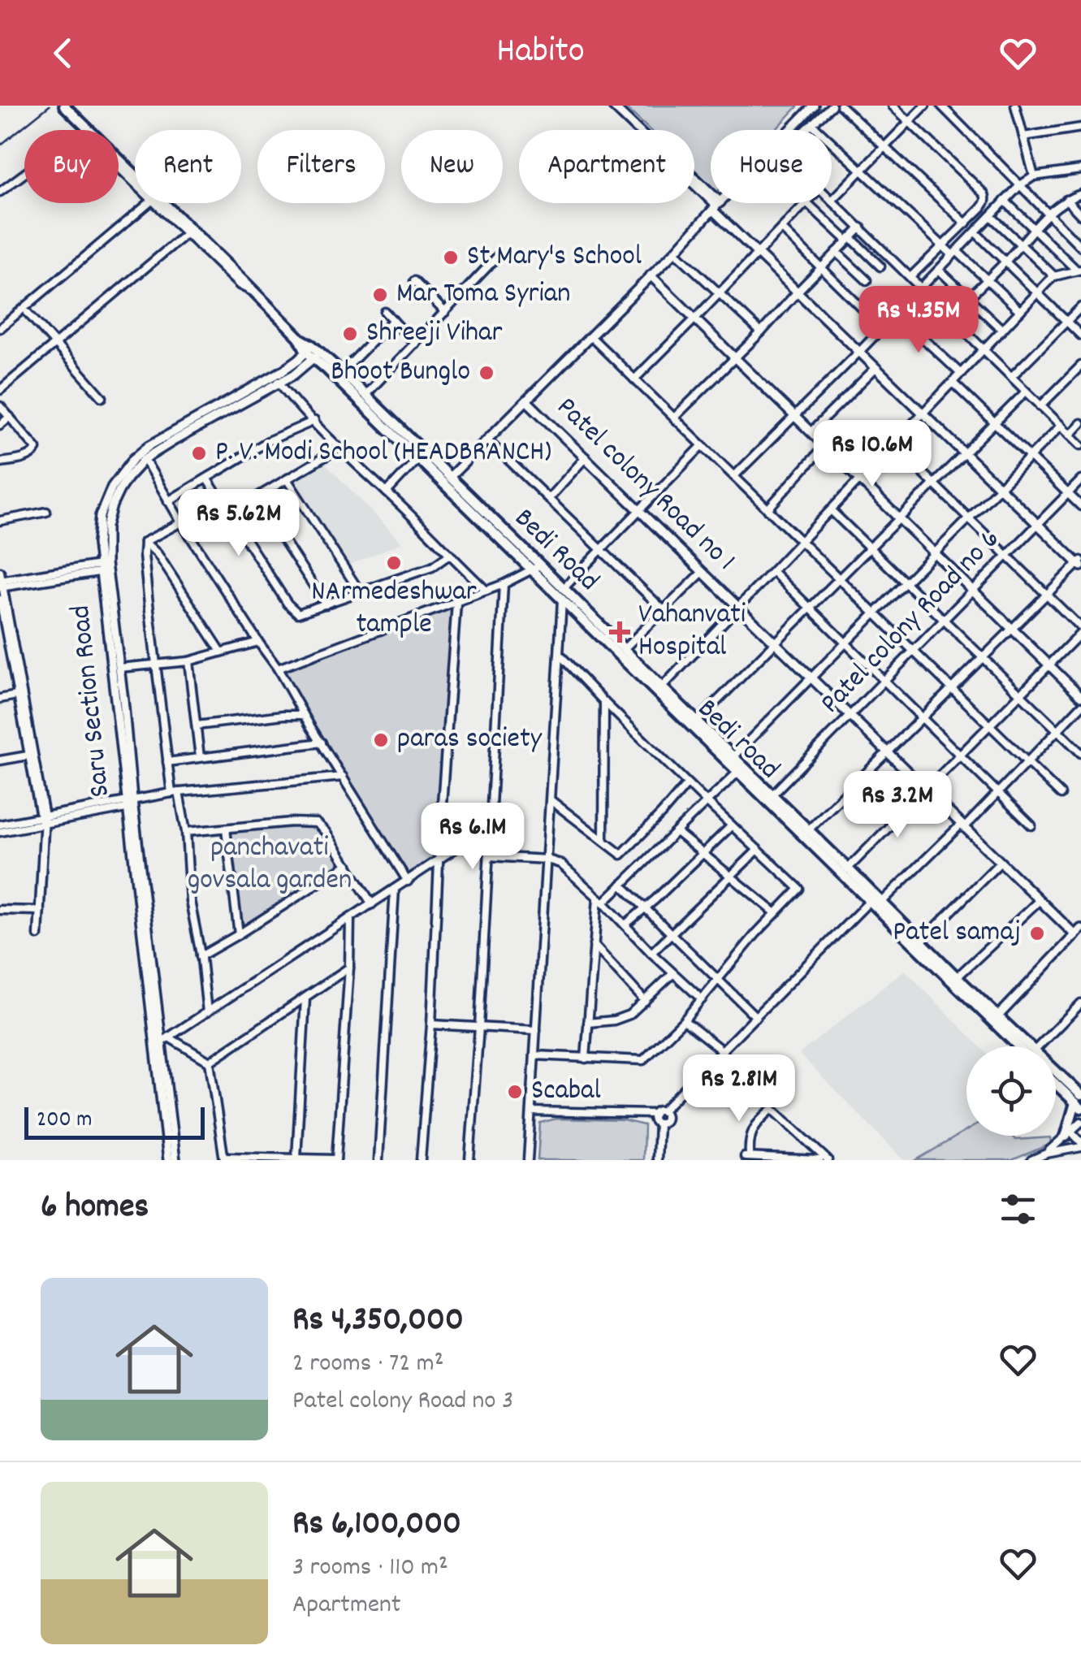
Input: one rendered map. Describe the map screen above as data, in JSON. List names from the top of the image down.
{
  "streets": {
    "main road": ["Bedi Road", "Bedi road"],
    "street": ["Patel colony Road no 1", "Patel colony Road no 6", "Saru Section Road"]
  },
  "crossings": [
    ["Patel colony Road no 1", "Patel colony Road no 6"],
    ["Bedi Road", "Patel colony Road no 6"],
    ["Bedi Road", "Saru Section Road"],
    ["Bedi Road", "Bedi road"],
    ["Saru Section Road", "Bedi road"]
  ],
  "parks": ["panchavati govsala garden"],
  "places": {
    "other": [
      "St Mary's School",
      "Mar Toma Syrian",
      "Shreeji Vihar",
      "Bhoot Bunglo",
      "P. V. Modi School (HEADBRANCH)",
      "NArmedeshwar tample",
      "paras society",
      "Patel samaj",
      "Scabal"
    ],
    "health": ["Vahanvati Hospital"]
  },
  "scale_bar": "200 m",
  "page": {
    "header": "Habito",
    "chip": [
      "Buy",
      "Rent",
      "Filters",
      "New",
      "Apartment",
      "House"
    ],
    "price": [
      "Rs 4.35M",
      "Rs 10.6M",
      "Rs 5.62M",
      "Rs 3.2M",
      "Rs 6.1M",
      "Rs 2.81M"
    ],
    "scale": "200 m",
    "heading": "6 homes",
    "list": [
      {
        "name": "Rs 4,350,000",
        "note": "2 rooms · 72 m² · Patel colony Road no 3"
      },
      {
        "name": "Rs 6,100,000",
        "note": "3 rooms · 110 m² · Apartment"
      }
    ]
  }
}
